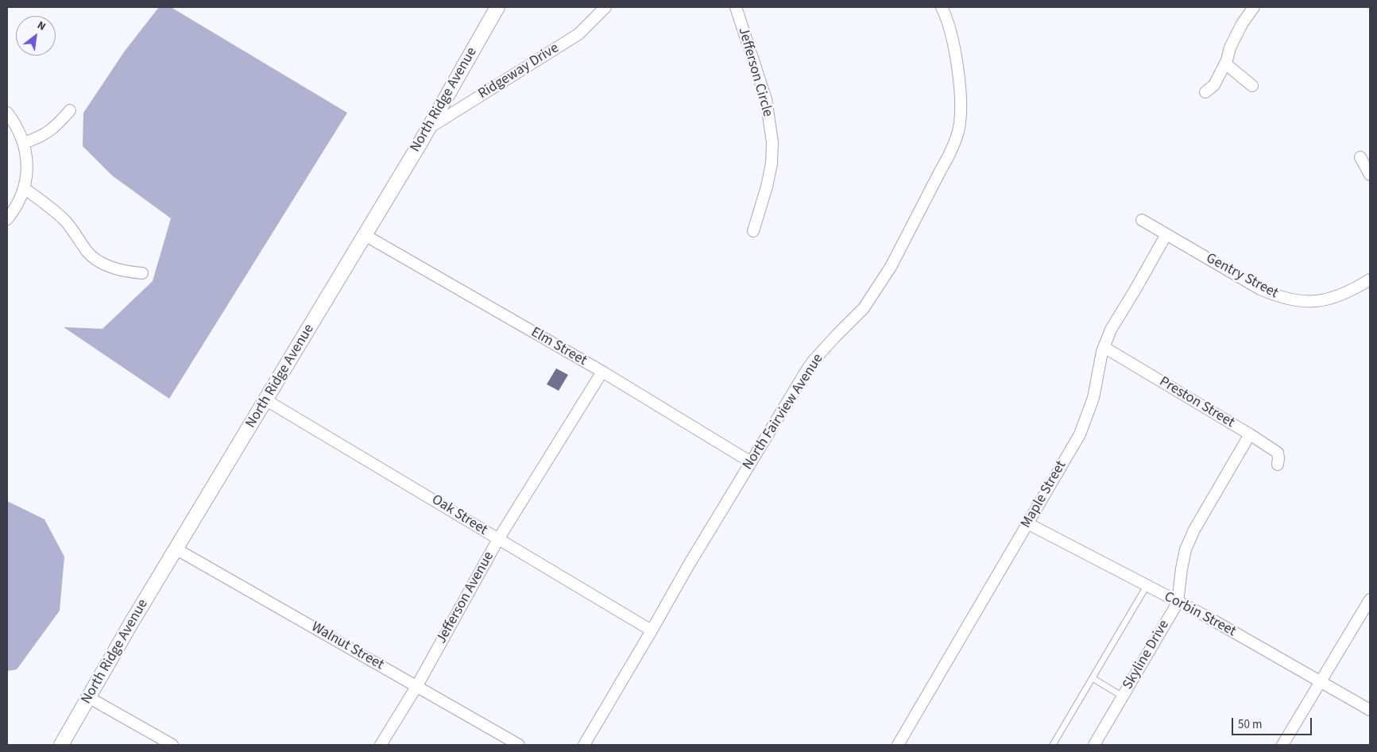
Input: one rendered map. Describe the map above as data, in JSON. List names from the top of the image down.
{
  "streets": {
    "street": [
      "Ridgeway Drive",
      "Jefferson Circle",
      "North Ridge Avenue",
      "Gentry Street",
      "Elm Street",
      "Preston Street",
      "North Fairview Avenue",
      "Maple Street",
      "Oak Street",
      "Jefferson Avenue",
      "Corbin Street",
      "Walnut Street",
      "Skyline Drive"
    ]
  },
  "crossings": [
    ["Ridgeway Drive", "North Ridge Avenue"],
    ["North Ridge Avenue", "Elm Street"],
    ["North Ridge Avenue", "Oak Street"],
    ["North Ridge Avenue", "Walnut Street"],
    ["Gentry Street", "Maple Street"],
    ["Elm Street", "North Fairview Avenue"],
    ["Elm Street", "Jefferson Avenue"],
    ["Preston Street", "Maple Street"],
    ["Preston Street", "Skyline Drive"],
    ["North Fairview Avenue", "Oak Street"],
    ["Maple Street", "Corbin Street"],
    ["Oak Street", "Jefferson Avenue"],
    ["Jefferson Avenue", "Walnut Street"],
    ["Corbin Street", "Skyline Drive"]
  ],
  "scale_bar": "50 m",
  "north": "top right"
}
